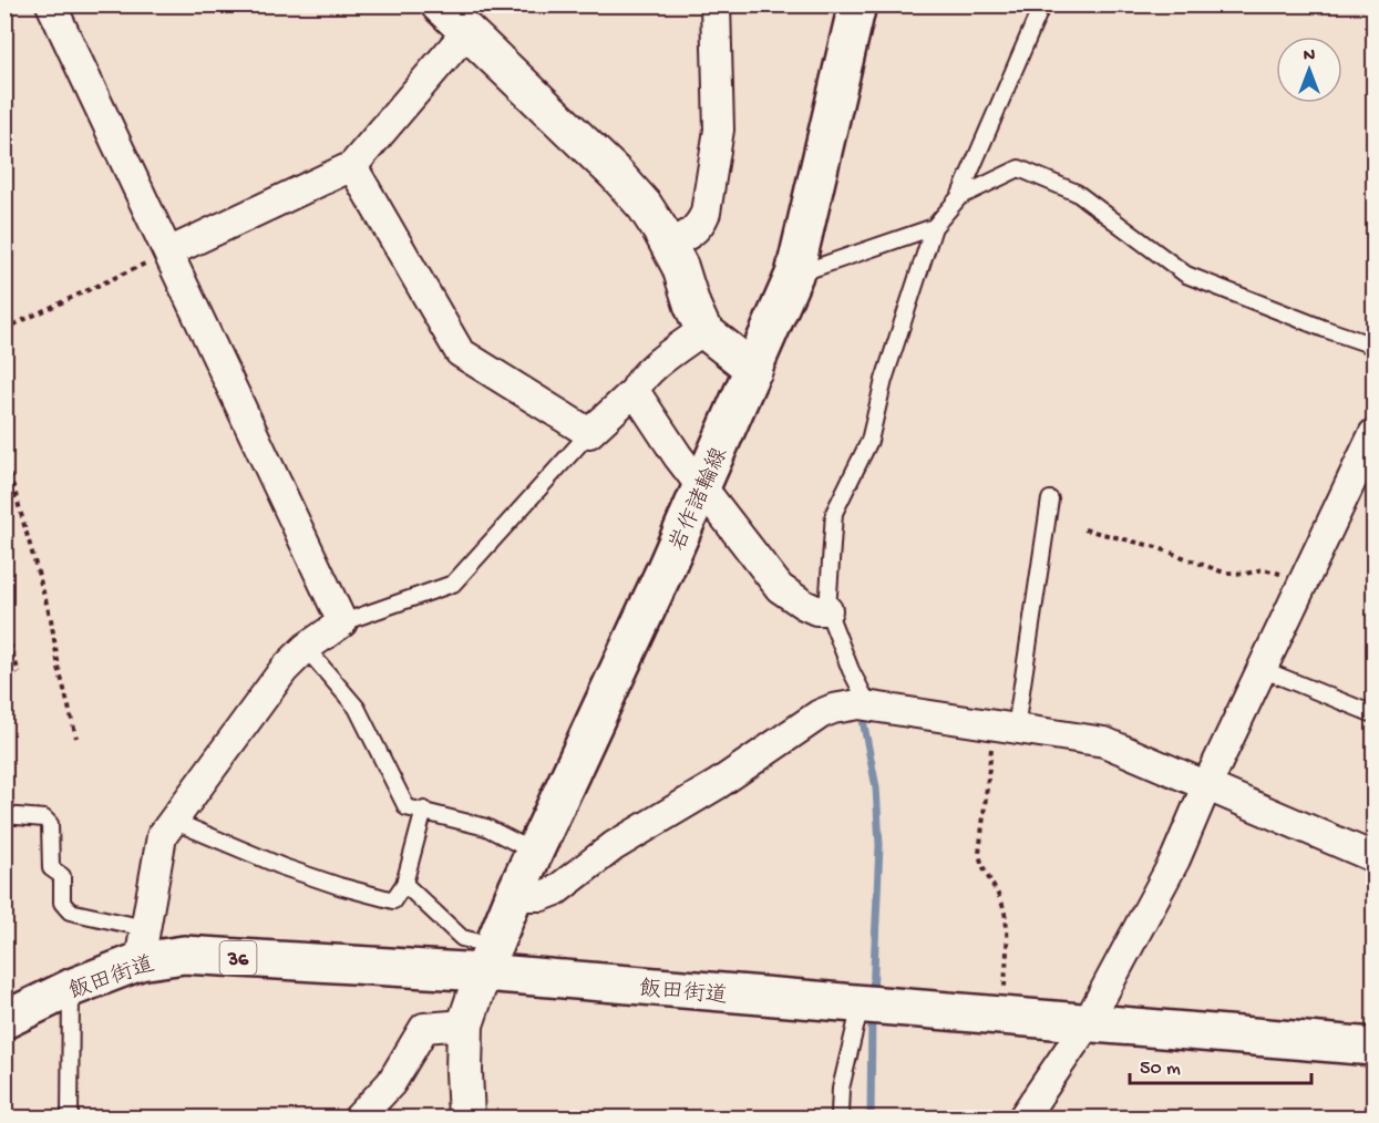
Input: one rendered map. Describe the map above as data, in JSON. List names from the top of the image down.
{
  "streets": {
    "main road": ["岩作諸輪線", "36", "飯田街道"]
  },
  "crossings": [
    ["岩作諸輪線", "飯田街道"]
  ],
  "scale_bar": "50 m",
  "north": "top"
}
